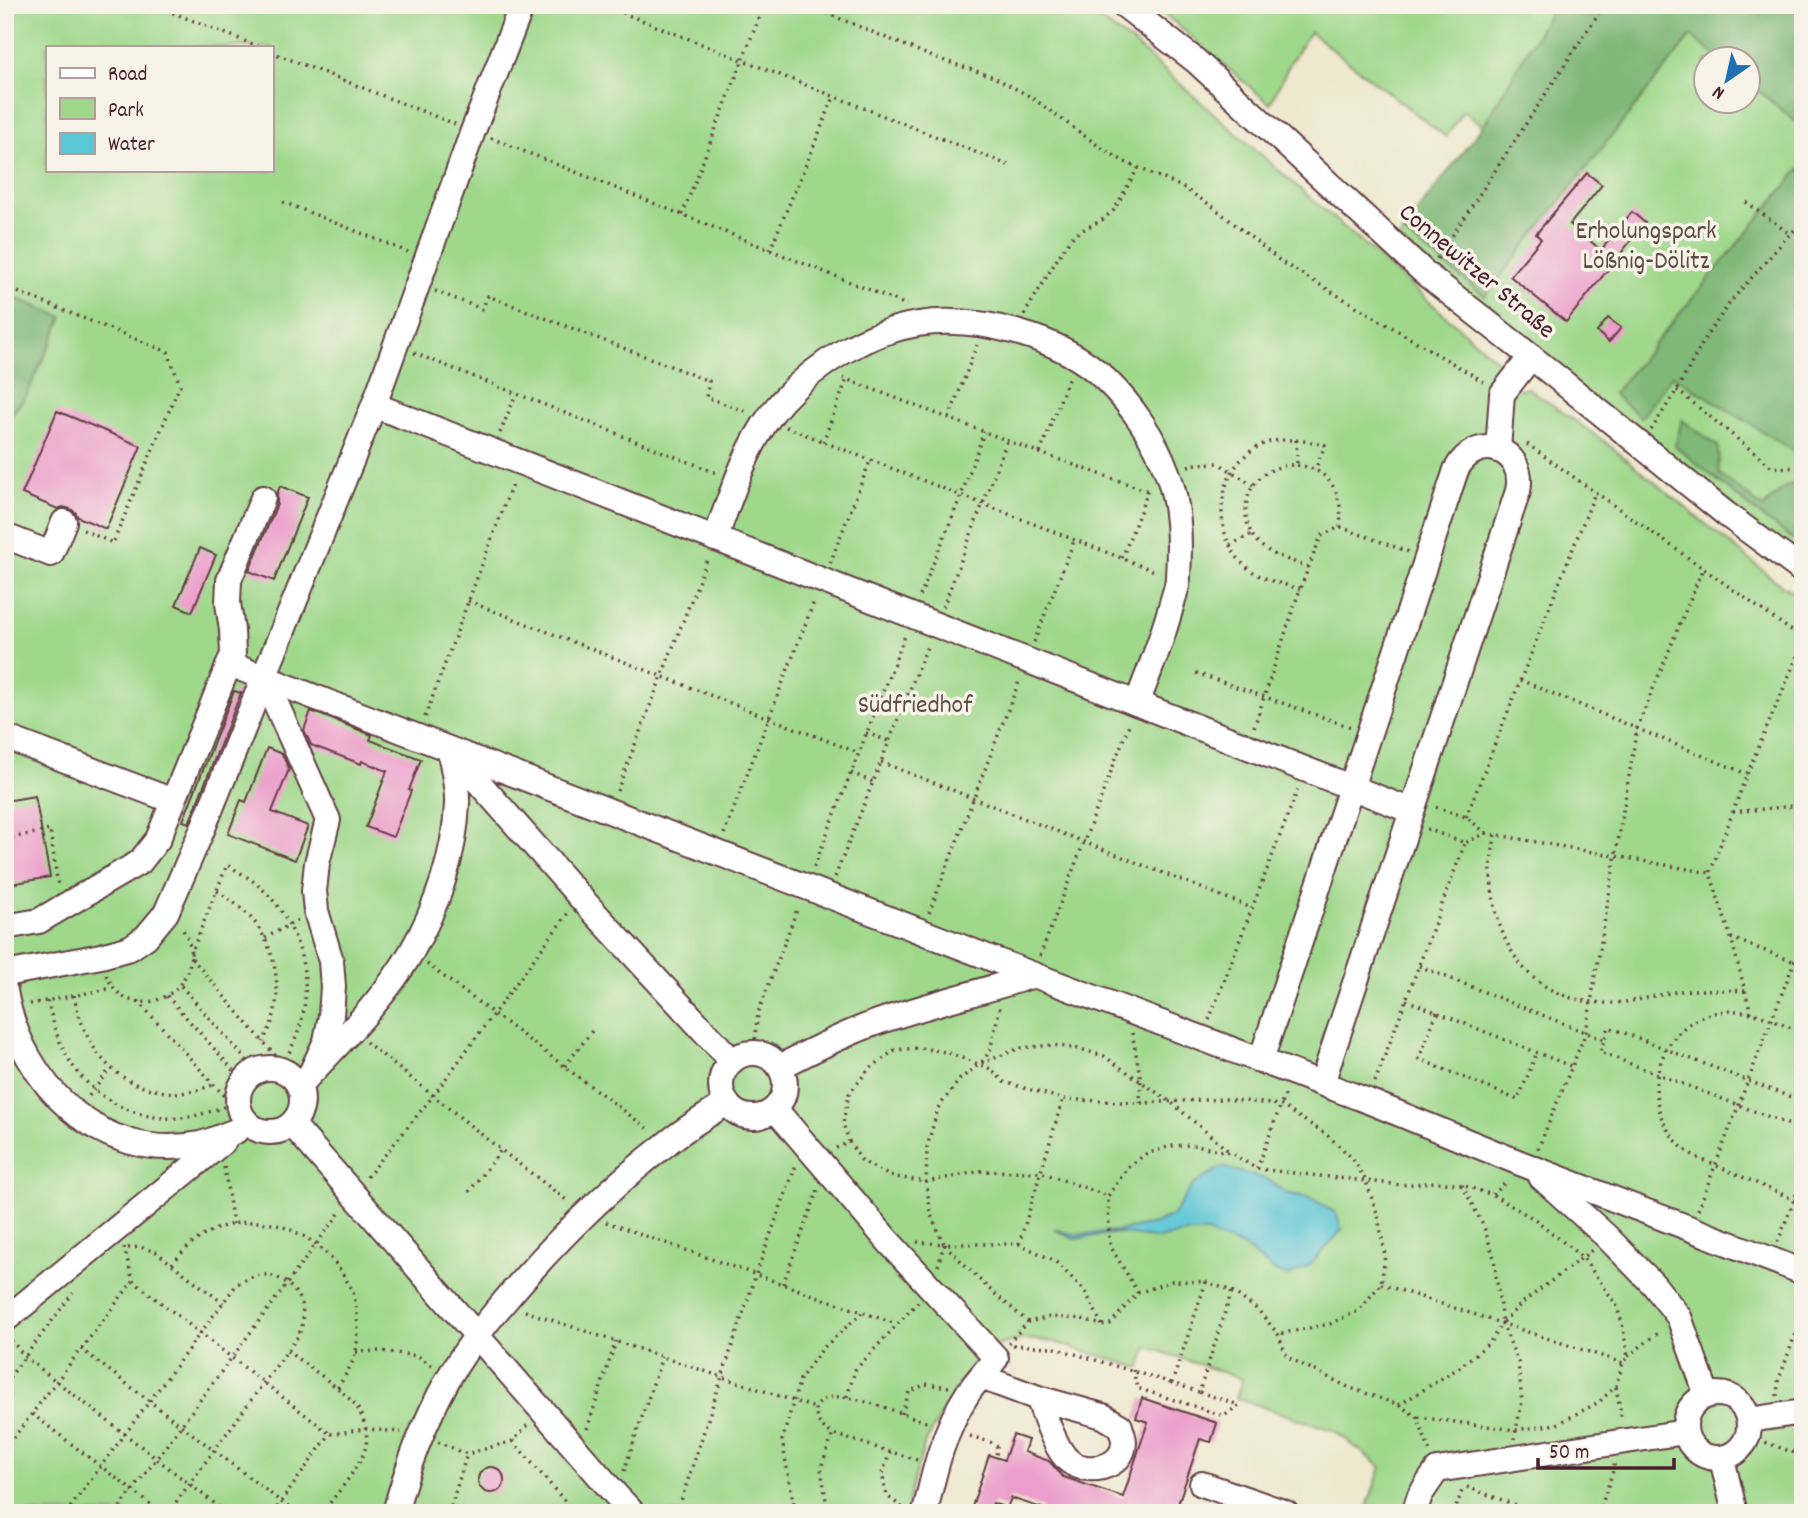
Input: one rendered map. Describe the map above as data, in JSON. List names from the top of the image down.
{
  "streets": {
    "street": ["Connewitzer Straße"]
  },
  "parks": ["Erholungspark Lößnig-Dölitz", "Südfriedhof"],
  "legend": ["Road", "Park", "Water"],
  "scale_bar": "50 m",
  "north": "bottom left"
}
